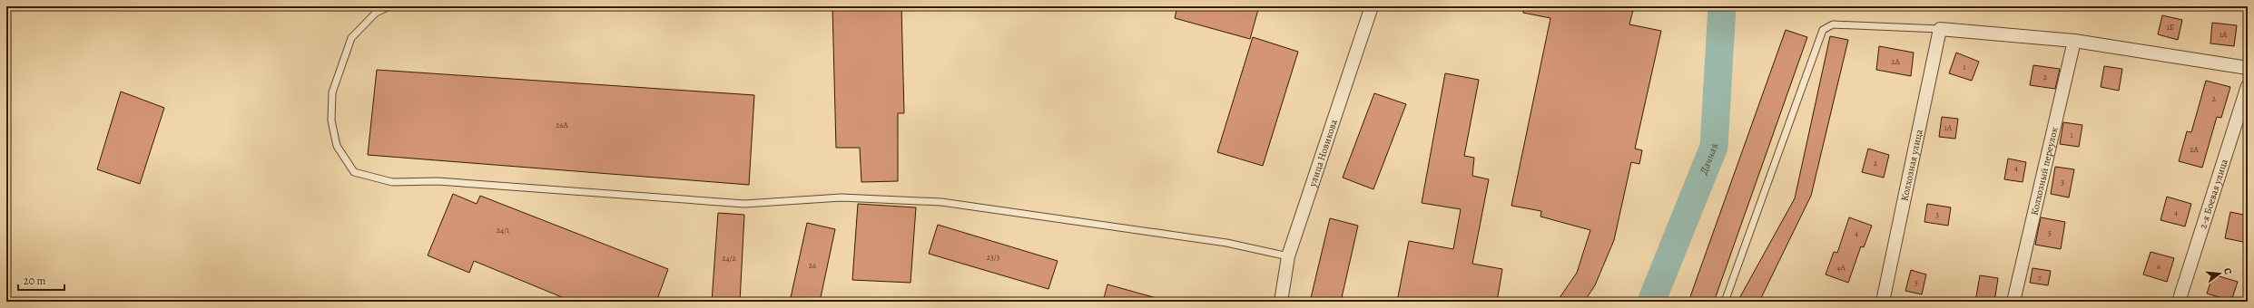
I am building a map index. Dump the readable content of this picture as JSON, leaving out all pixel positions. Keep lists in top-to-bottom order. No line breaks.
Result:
{"streets":{"street":["улица Новикова","Колхозная улица","Колхозный переулок","2-я Боевая улица"]},"water":["Дачная"],"house_numbers":["1Б","1А","2А","1","2","2","26А","1А","1","2А","2","4","3","4","3","24/1","4","5","23/3","24/2","26","6","4А","7","5"],"scale_bar":"20 m","north":"right"}
